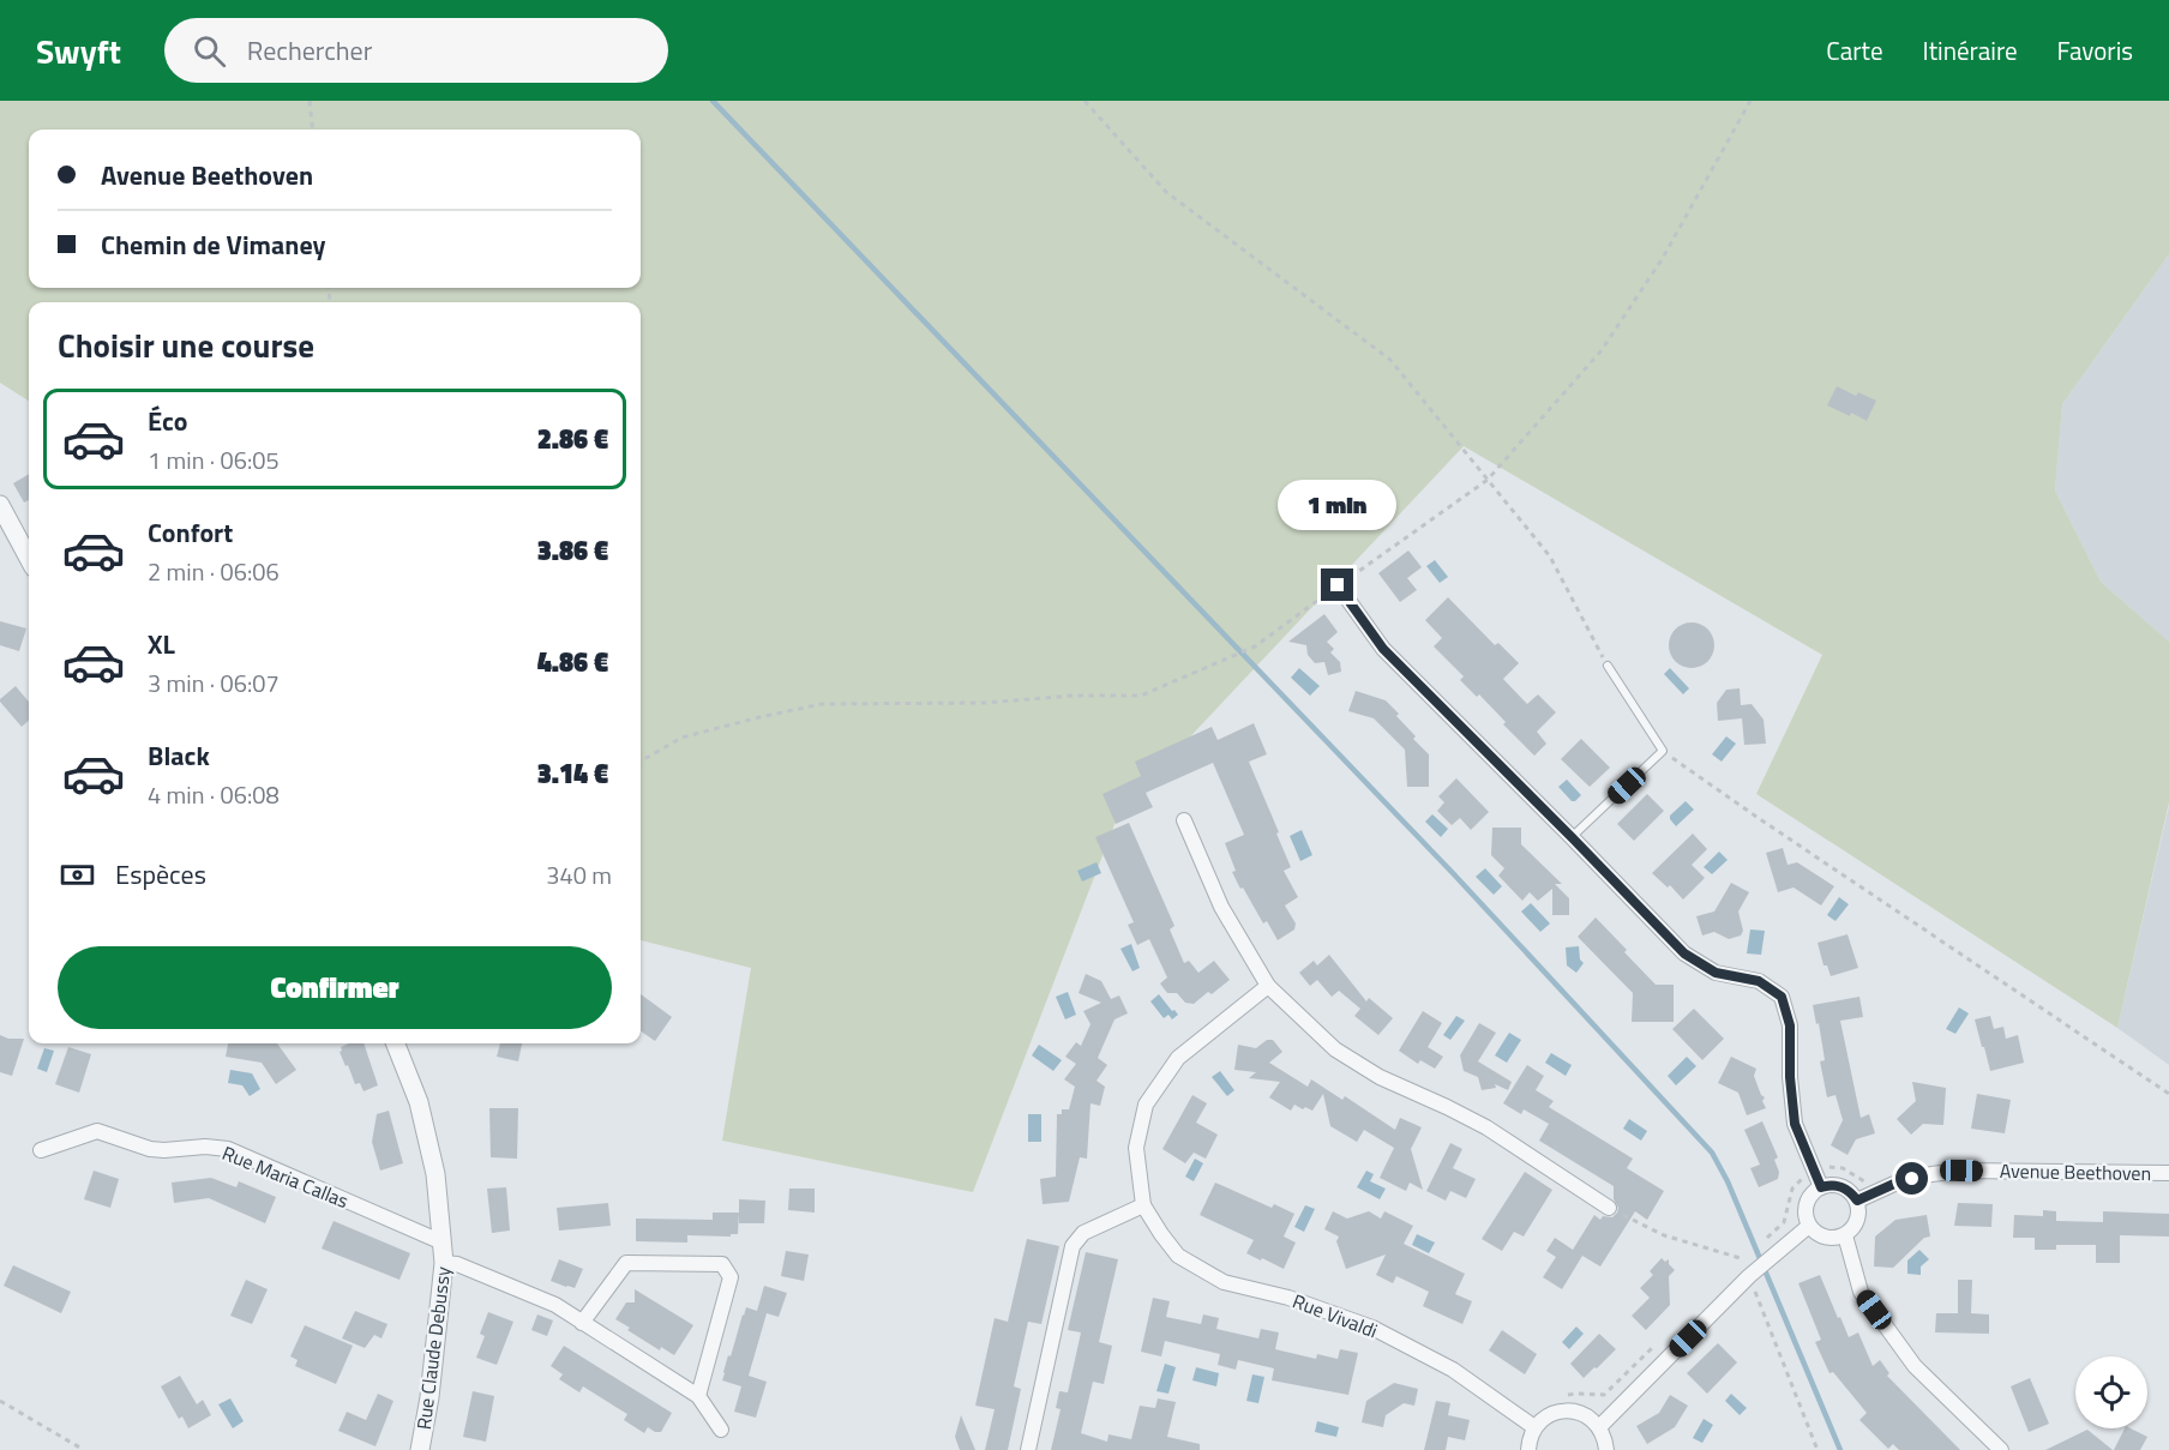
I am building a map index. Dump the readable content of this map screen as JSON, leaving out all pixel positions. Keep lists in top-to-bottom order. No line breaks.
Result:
{"streets":{"street":["Avenue Beethoven","Rue Maria Callas","Rue Vivaldi","Rue Claude Debussy"]},"crossings":[["Rue Maria Callas","Rue Claude Debussy"]],"page":{"header":"Swyft","search":"Rechercher","nav":["Carte","Itinéraire","Favoris"],"banner":["Avenue Beethoven","Chemin de Vimaney"],"heading":"Choisir une course","list":[{"name":"Éco","note":"1 min · 06:05","value":"2.86 €"},{"name":"Confort","note":"2 min · 06:06","value":"3.86 €"},{"name":"XL","note":"3 min · 06:07","value":"4.86 €"},{"name":"Black","note":"4 min · 06:08","value":"3.14 €"}],"bubble":"1 min","pay":["Espèces","340 m"],"buttons":"Confirmer"}}
